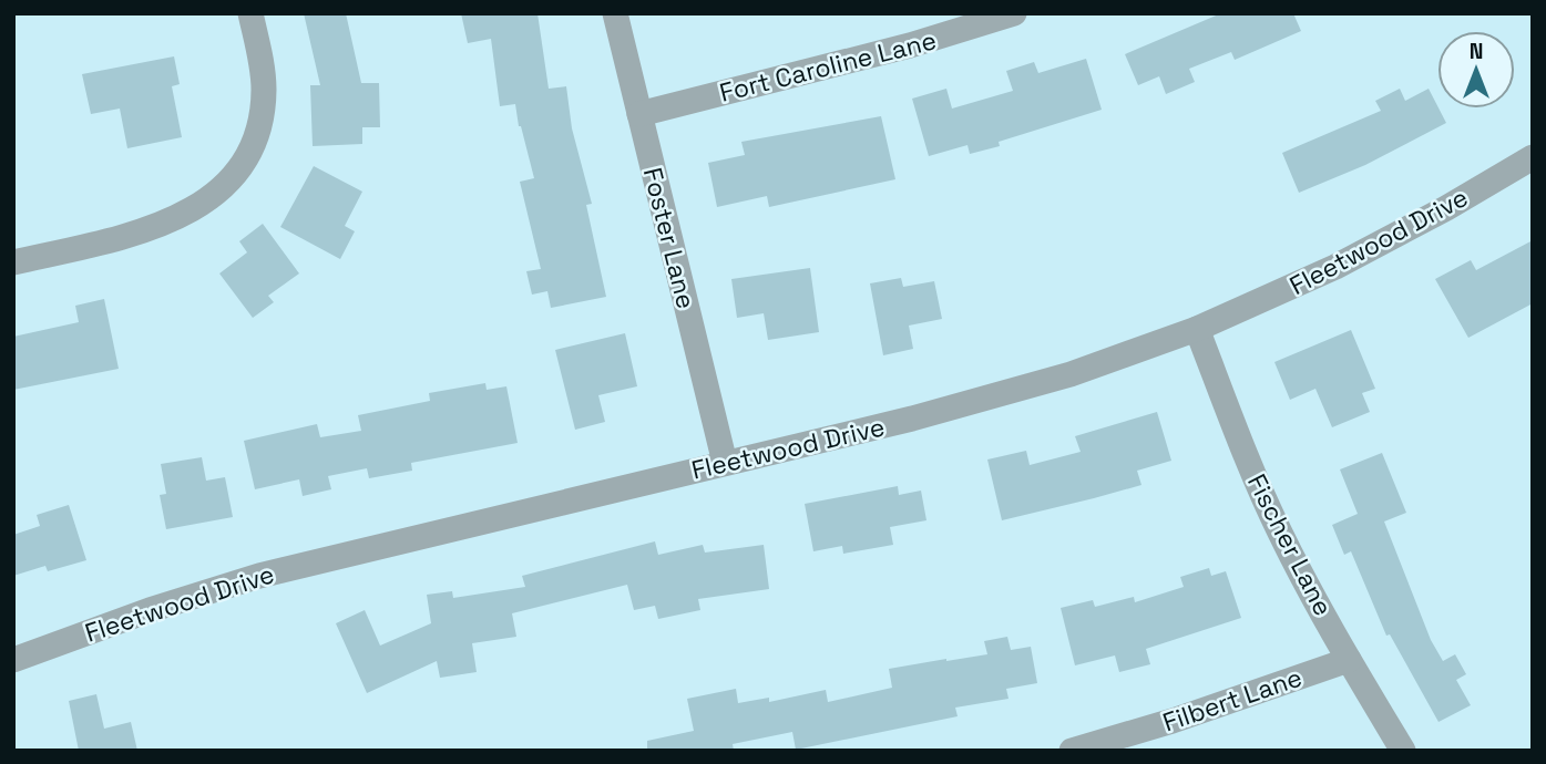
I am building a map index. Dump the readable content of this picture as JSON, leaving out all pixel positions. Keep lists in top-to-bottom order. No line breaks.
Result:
{"streets":{"street":["Fort Caroline Lane","Foster Lane","Fleetwood Drive","Fischer Lane","Filbert Lane"]},"crossings":[["Fort Caroline Lane","Foster Lane"],["Foster Lane","Fleetwood Drive"],["Fleetwood Drive","Fischer Lane"],["Fischer Lane","Filbert Lane"]],"north":"top"}
